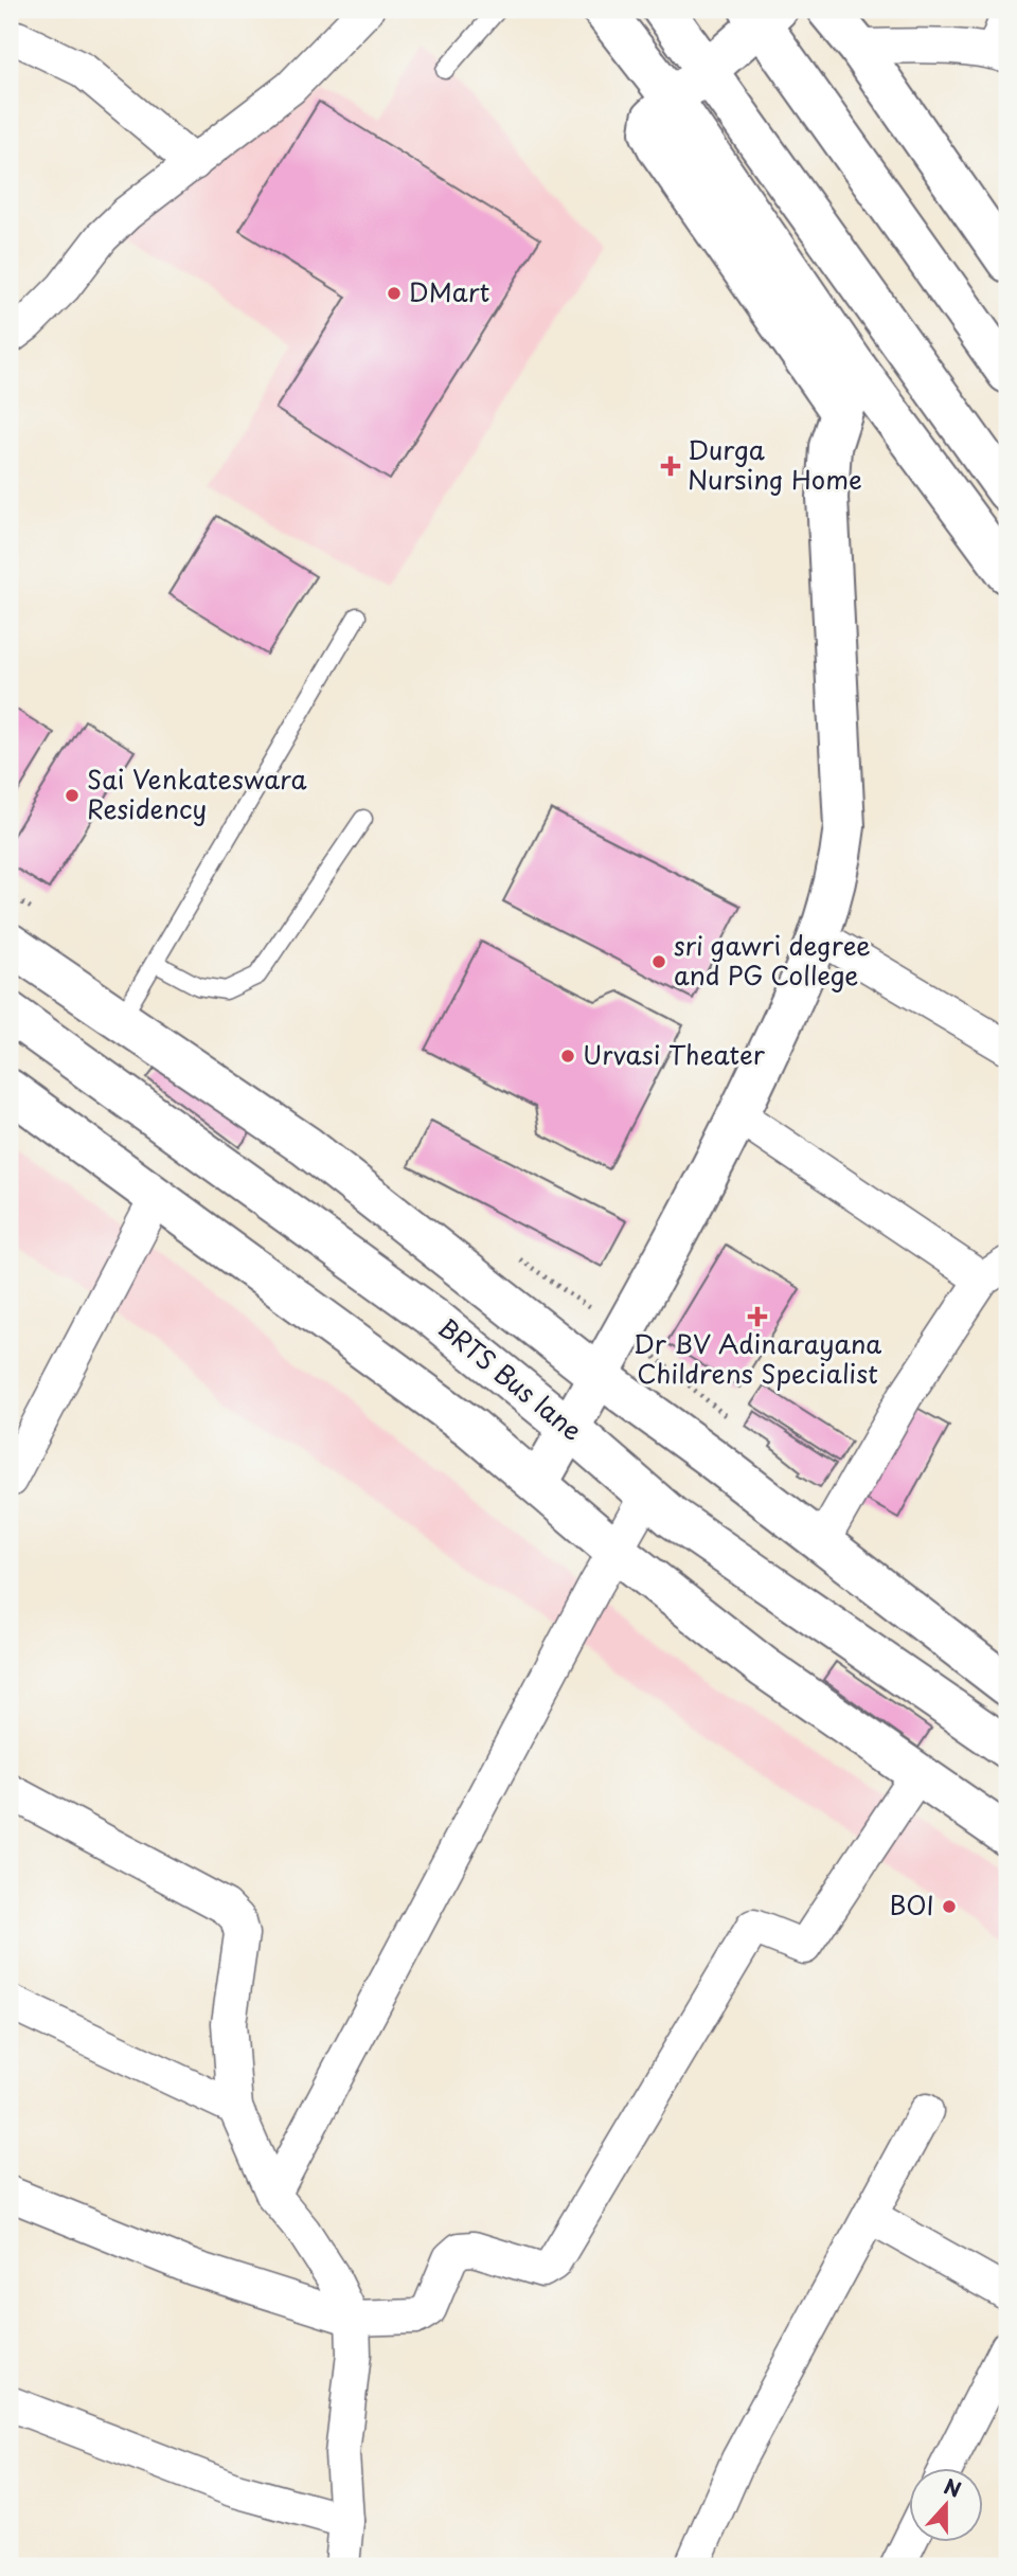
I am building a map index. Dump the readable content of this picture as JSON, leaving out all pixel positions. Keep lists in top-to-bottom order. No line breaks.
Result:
{"streets":{"main road":["BRTS Bus lane"]},"places":{"other":["DMart","Sai Venkateswara Residency","sri gawri degree and PG College","Urvasi Theater","BOI"],"health":["Durga Nursing Home","Dr BV Adinarayana Childrens Specialist"]},"north":"top"}
